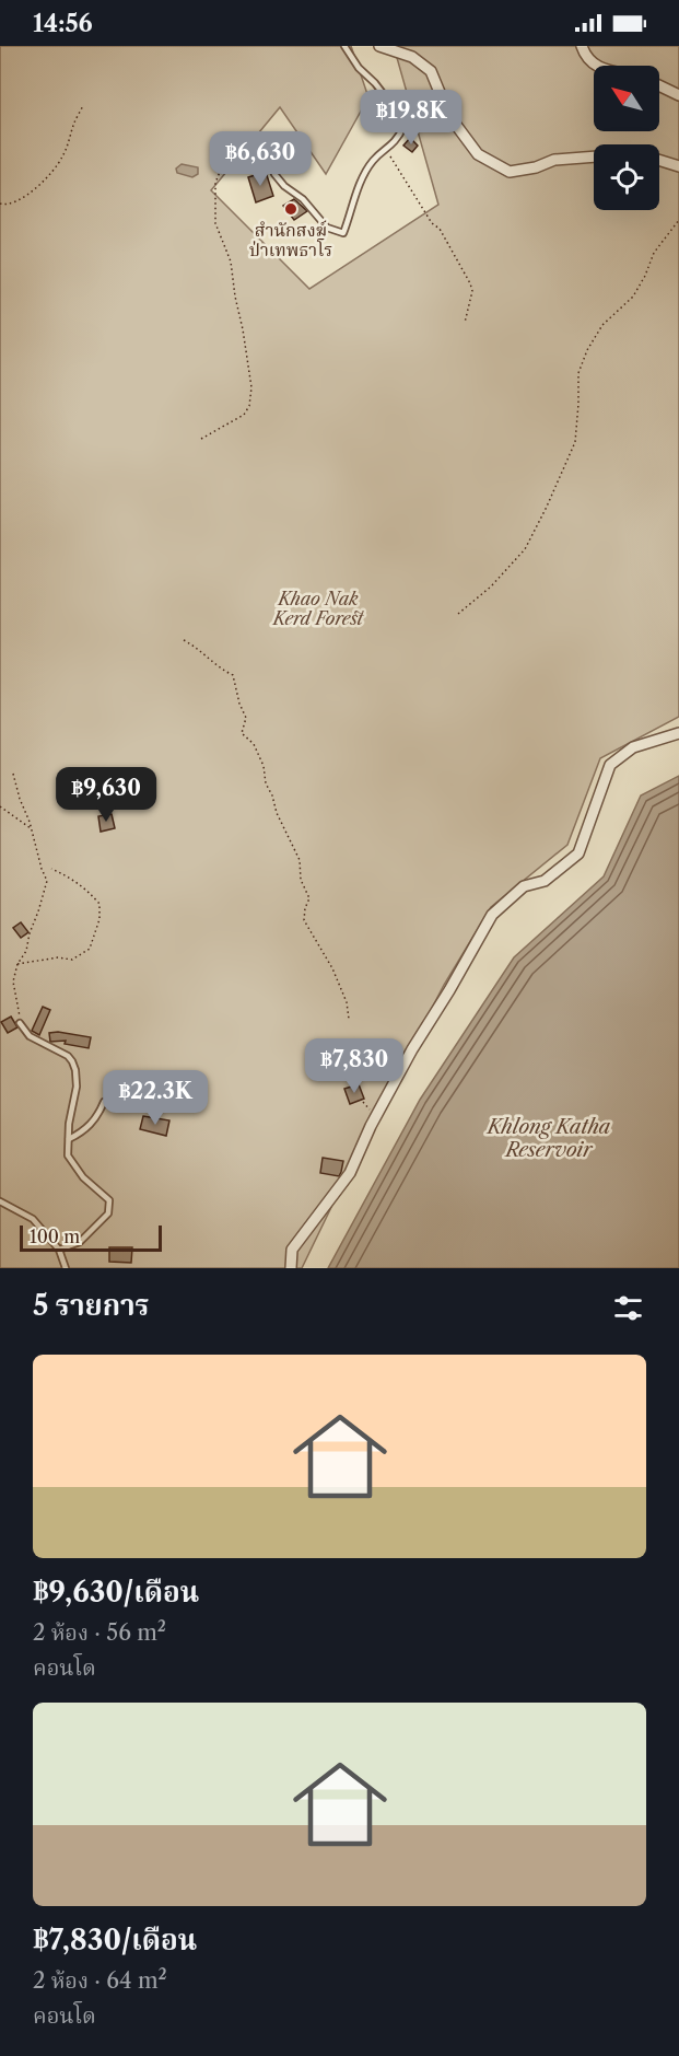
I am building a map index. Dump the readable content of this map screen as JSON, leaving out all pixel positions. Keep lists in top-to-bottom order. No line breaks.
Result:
{"water":["Khlong Katha Reservoir"],"parks":["Khao Nak Kerd Forest"],"places":["สำนักสงฆ์ ป่าเทพธาโร"],"scale_bar":"100 m","north":"top left","page":{"status":"14:56","price":["฿19.8K","฿6,630","฿9,630","฿7,830","฿22.3K"],"scale":"100 m","heading":"5 รายการ","list":[{"name":"฿9,630/เดือน","note":"2 ห้อง · 56 m² · คอนโด"},{"name":"฿7,830/เดือน","note":"2 ห้อง · 64 m² · คอนโด"}]}}
